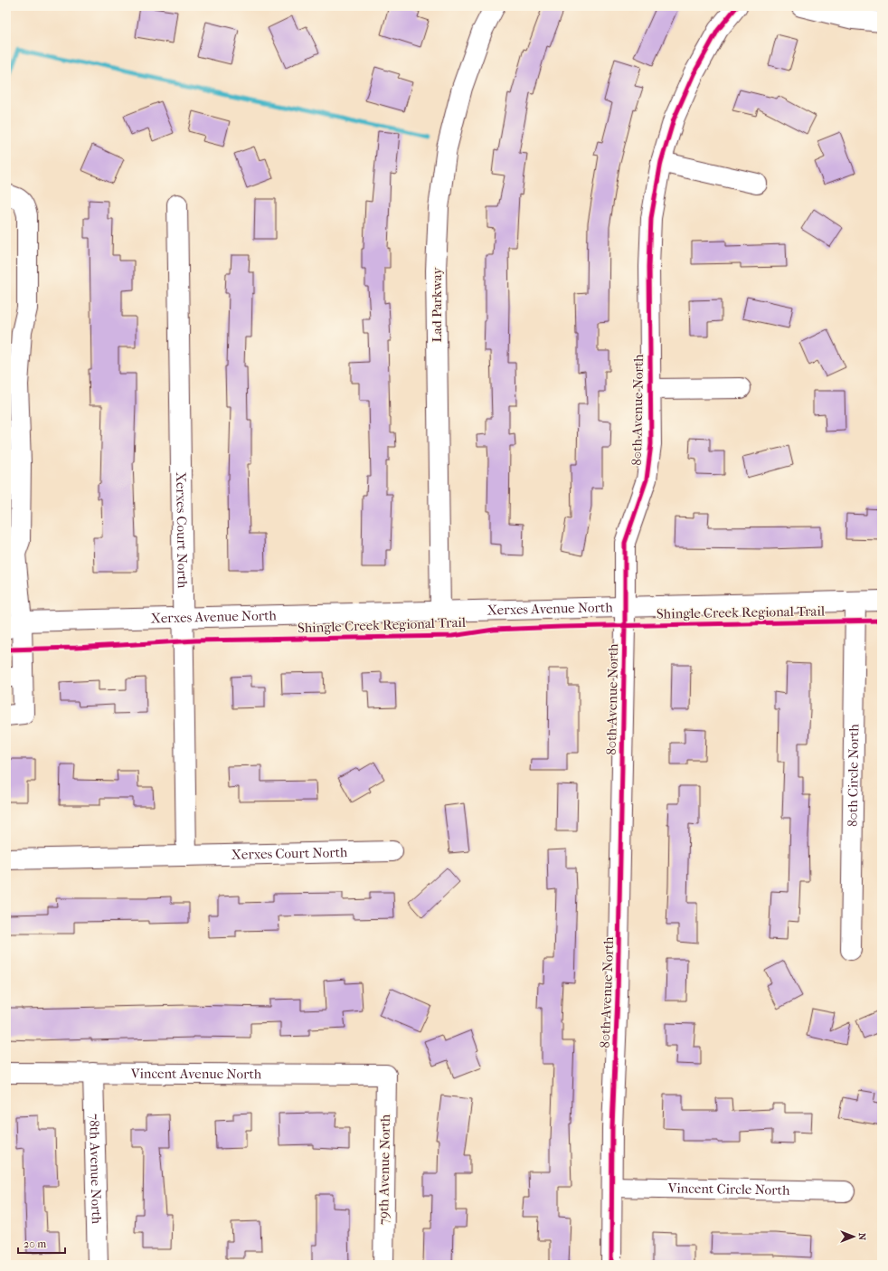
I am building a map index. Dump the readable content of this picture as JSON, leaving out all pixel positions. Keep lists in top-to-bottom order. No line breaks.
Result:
{"streets":{"street":["Lad Parkway","80th Avenue North","Xerxes Court North","Xerxes Avenue North","80th Circle North","Vincent Avenue North","78th Avenue North","79th Avenue North","Vincent Circle North"],"cycle path":["Shingle Creek Regional Trail"]},"crossings":[["Lad Parkway","Xerxes Avenue North"],["80th Avenue North","Xerxes Avenue North"],["80th Avenue North","Vincent Circle North"],["Xerxes Court North","Xerxes Avenue North"],["Xerxes Avenue North","80th Circle North"],["Vincent Avenue North","78th Avenue North"],["Vincent Avenue North","79th Avenue North"]],"scale_bar":"20 m","north":"right"}
